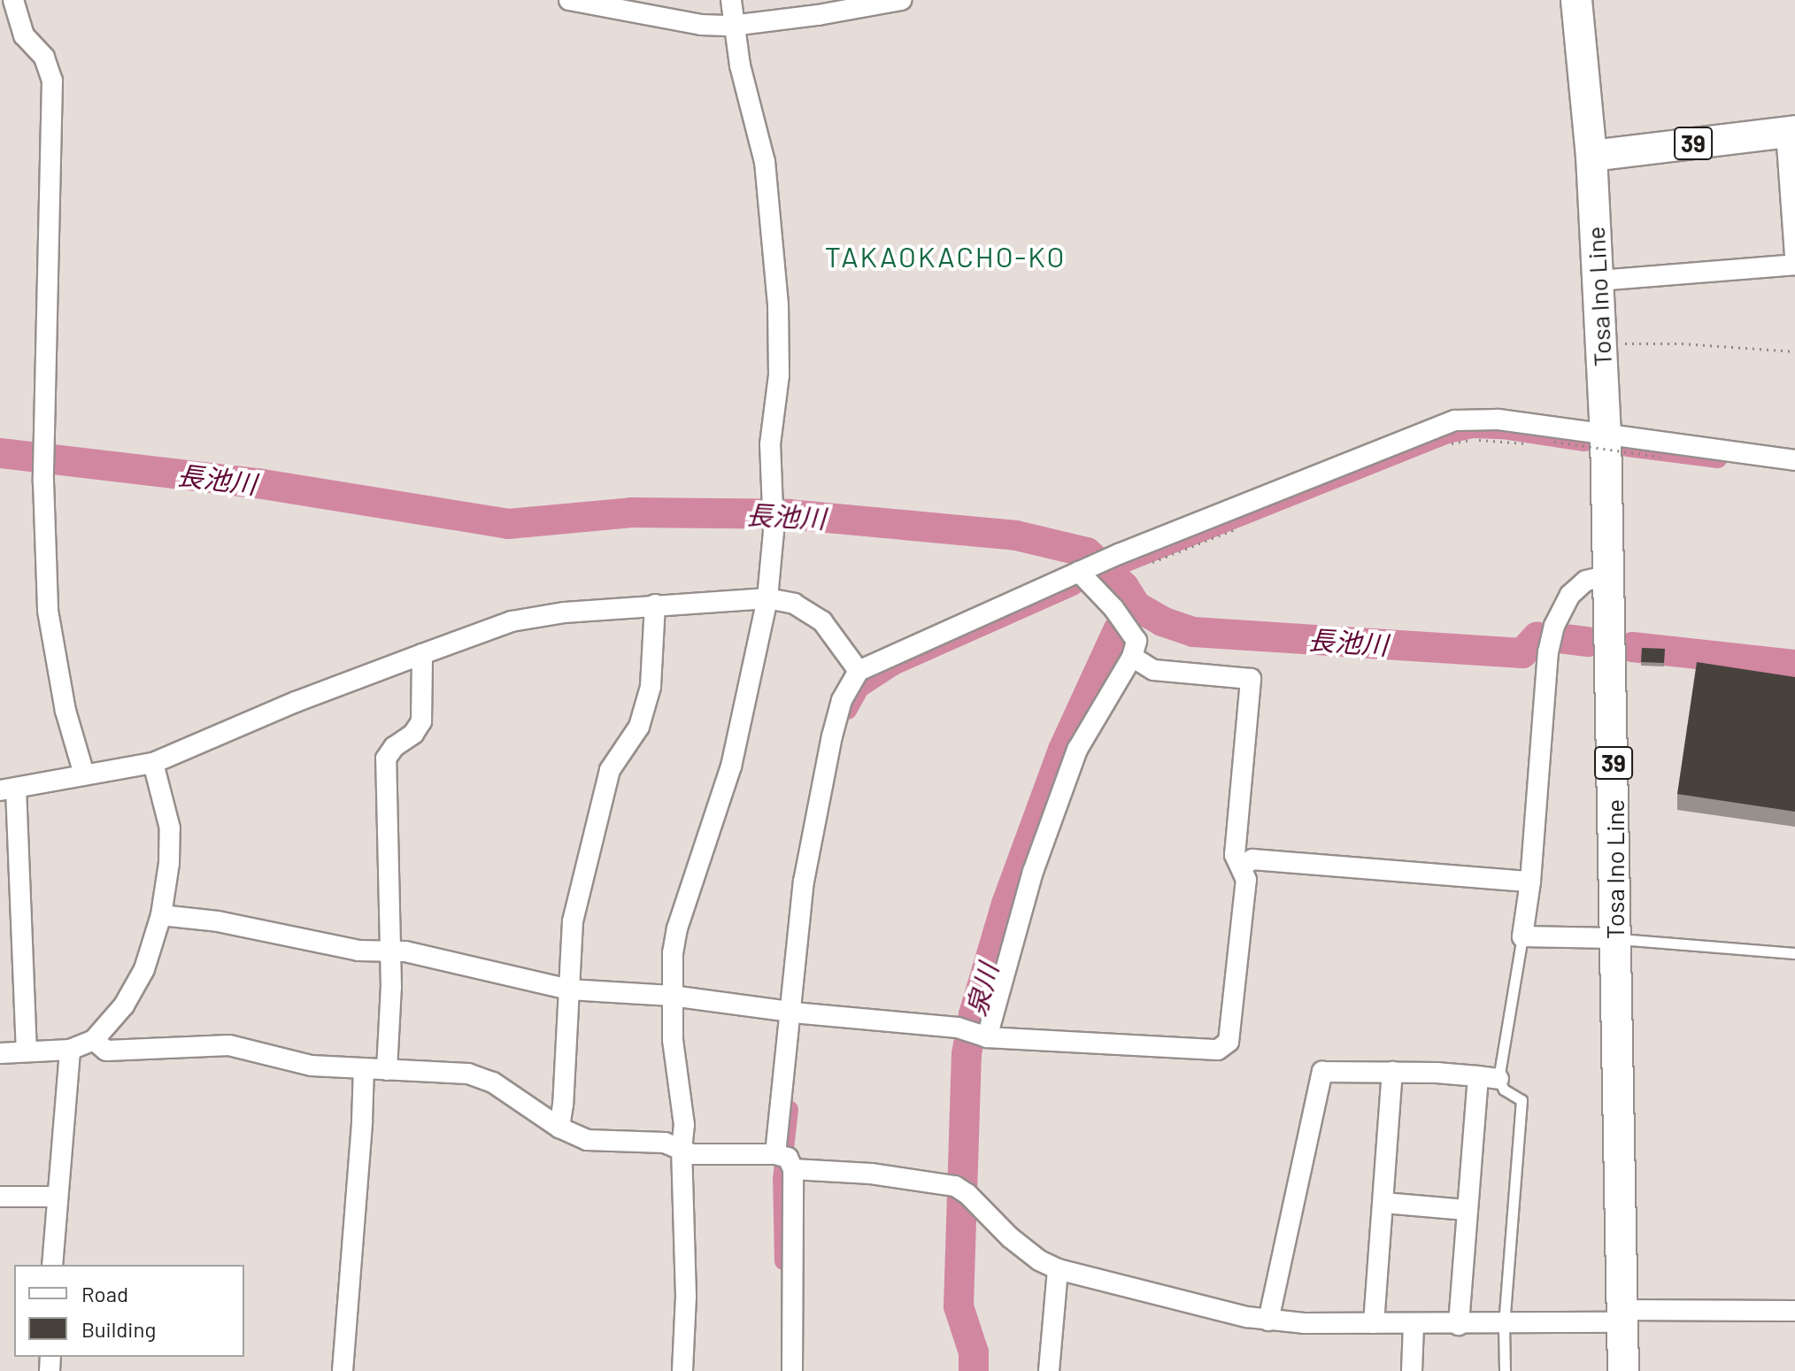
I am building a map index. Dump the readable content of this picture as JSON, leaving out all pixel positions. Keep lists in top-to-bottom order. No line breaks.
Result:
{"streets":{"main road":["39","Tosa Ino Line"]},"crossings":[["39","Tosa Ino Line"]],"districts":["TAKAOKACHO-KO"],"water":["長池川","泉川"],"legend":["Road","Building"]}
